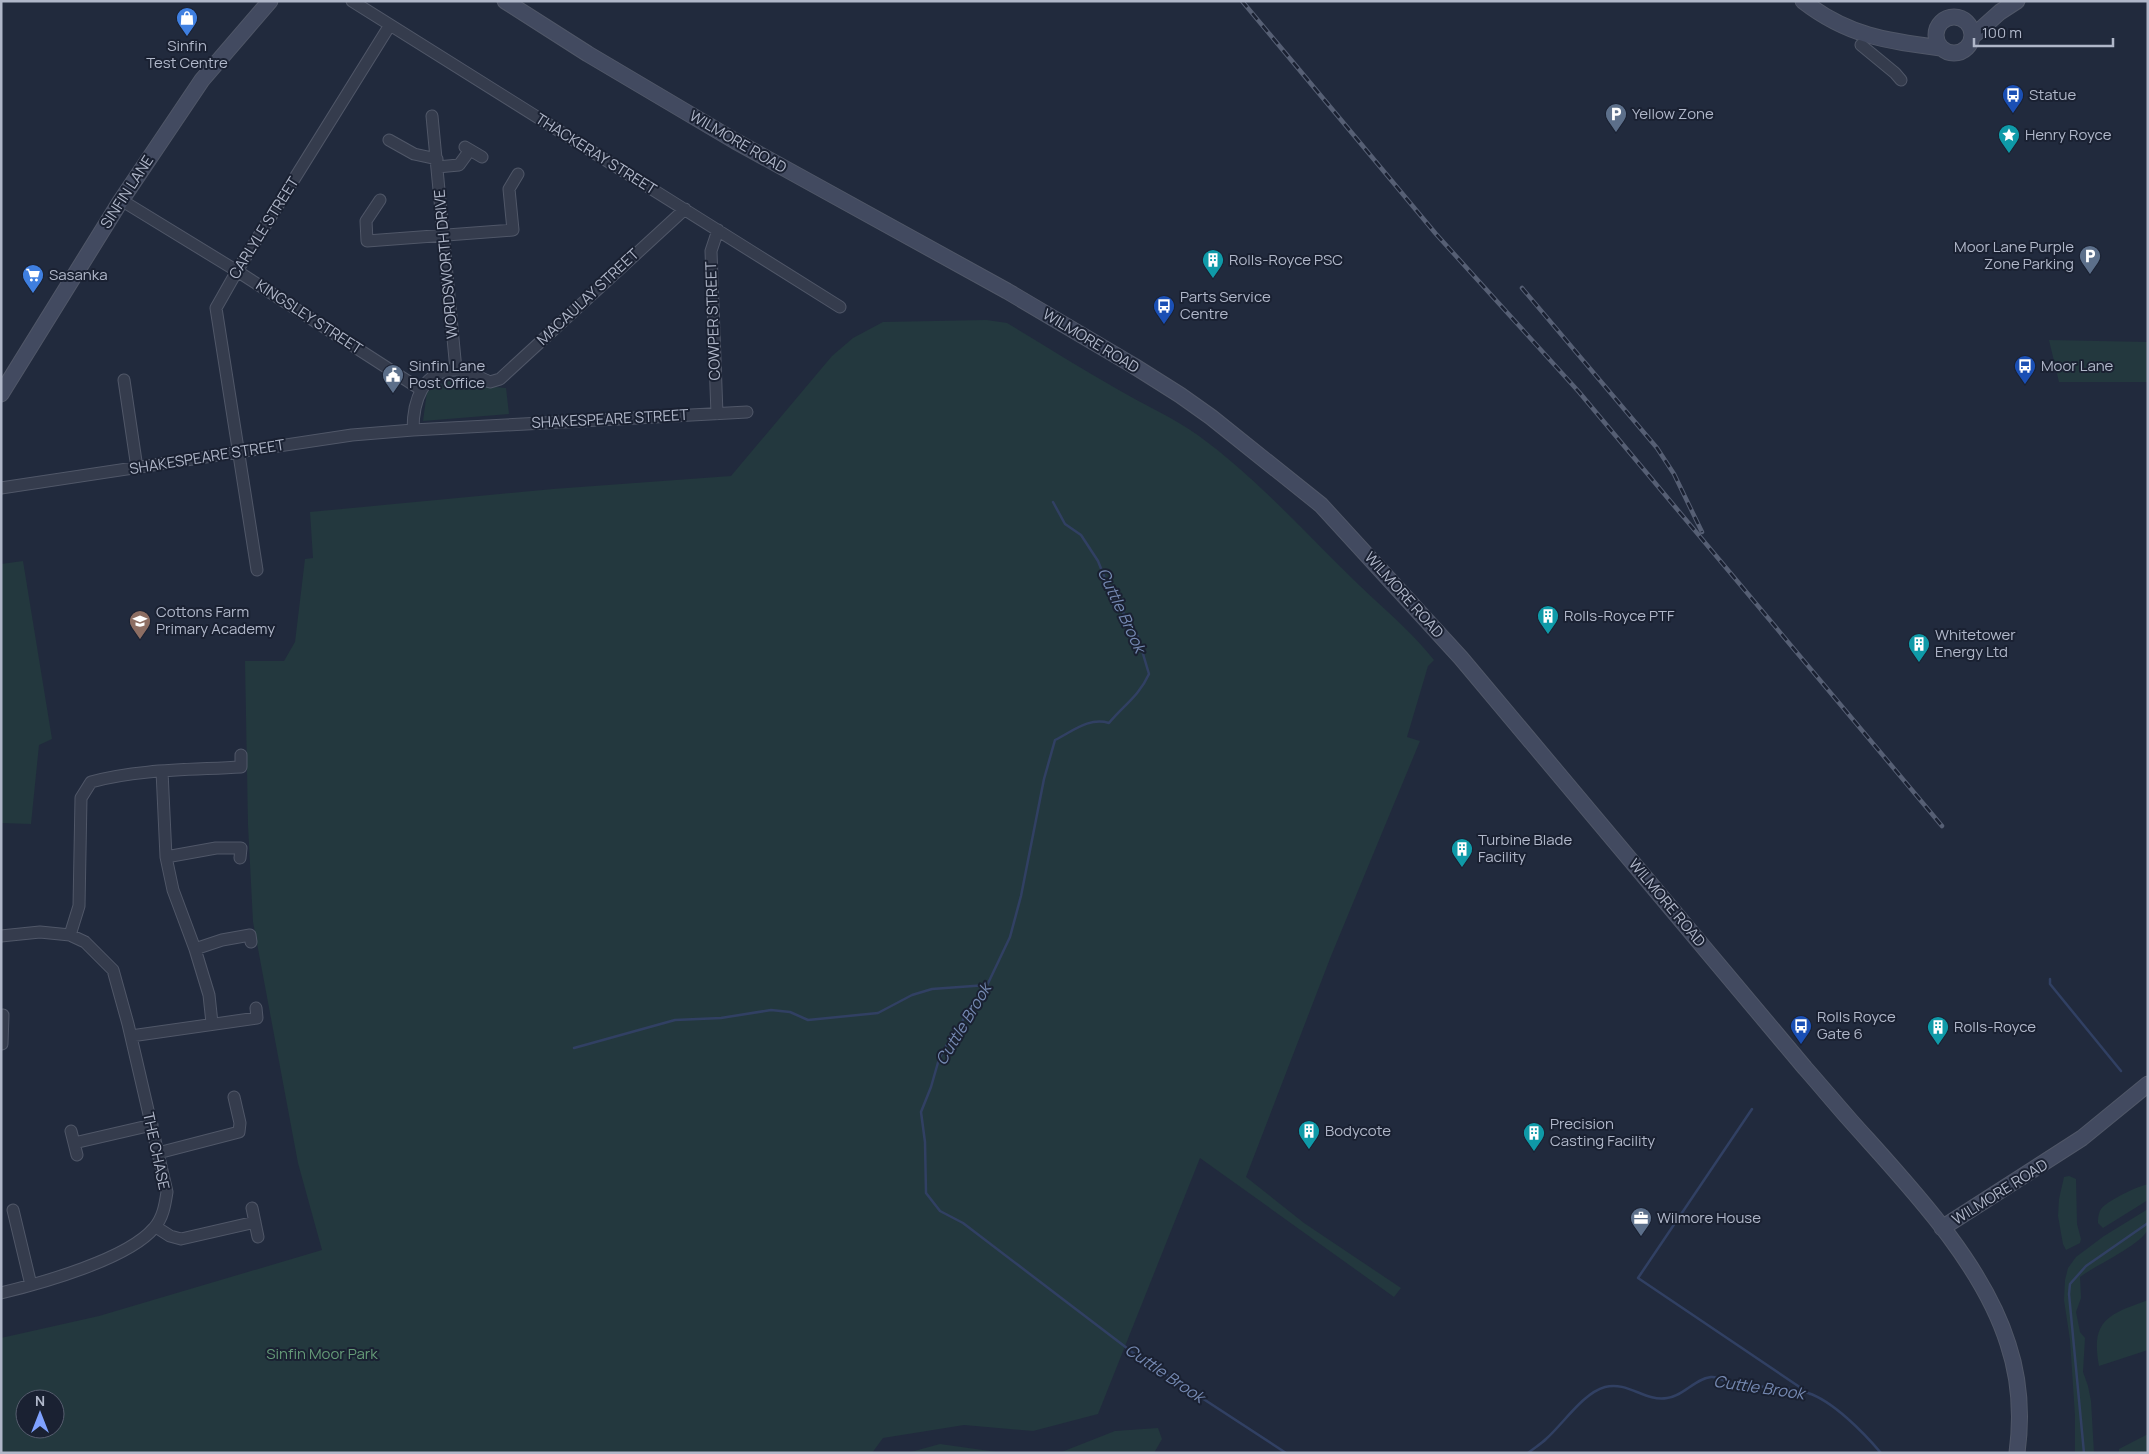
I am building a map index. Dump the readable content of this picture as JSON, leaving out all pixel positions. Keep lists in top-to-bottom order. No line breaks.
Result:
{"streets":{"street":["WILMORE ROAD","THACKERAY STREET","SINFIN LANE","CARLYLE STREET","WORDSWORTH DRIVE","MACAULAY STREET","KINGSLEY STREET","COWPER STREET","SHAKESPEARE STREET","THE CHASE"]},"crossings":[["THACKERAY STREET","CARLYLE STREET"],["THACKERAY STREET","MACAULAY STREET"],["THACKERAY STREET","COWPER STREET"],["SINFIN LANE","KINGSLEY STREET"],["CARLYLE STREET","KINGSLEY STREET"],["CARLYLE STREET","SHAKESPEARE STREET"],["WORDSWORTH DRIVE","MACAULAY STREET"],["COWPER STREET","SHAKESPEARE STREET"]],"water":["Cuttle Brook"],"parks":["Sinfin Moor Park"],"places":{"shop":["Sinfin Test Centre"],"bus stop":["Statue","Parts Service Centre","Moor Lane","Rolls Royce Gate 6"],"parking":["Yellow Zone","Moor Lane Purple Zone Parking"],"place":["Henry Royce"],"building":["Rolls-Royce PSC","Rolls-Royce PTF","Whitetower Energy Ltd","Turbine Blade Facility","Rolls-Royce","Bodycote","Precision Casting Facility"],"supermarket":["Sasanka"],"public building":["Sinfin Lane Post Office"],"school or university":["Cottons Farm Primary Academy"],"office":["Wilmore House"]},"scale_bar":"100 m","north":"top"}
